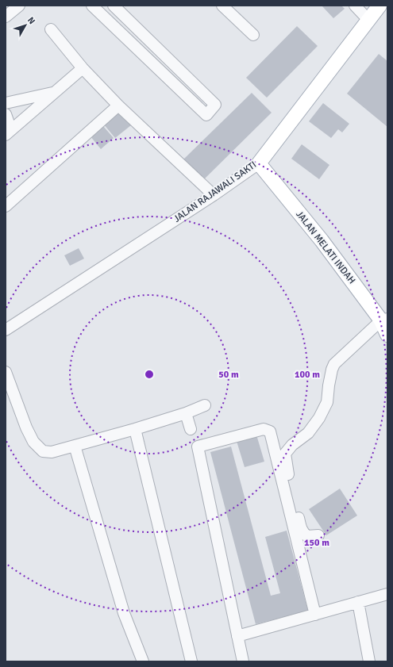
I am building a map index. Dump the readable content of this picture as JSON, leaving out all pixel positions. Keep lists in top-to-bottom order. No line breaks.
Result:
{"streets":{"main road":["JALAN RAJAWALI SAKTI","JALAN MELATI INDAH"]},"crossings":[["JALAN RAJAWALI SAKTI","JALAN MELATI INDAH"]],"north":"top right","rings":["50 m","100 m","150 m"]}
